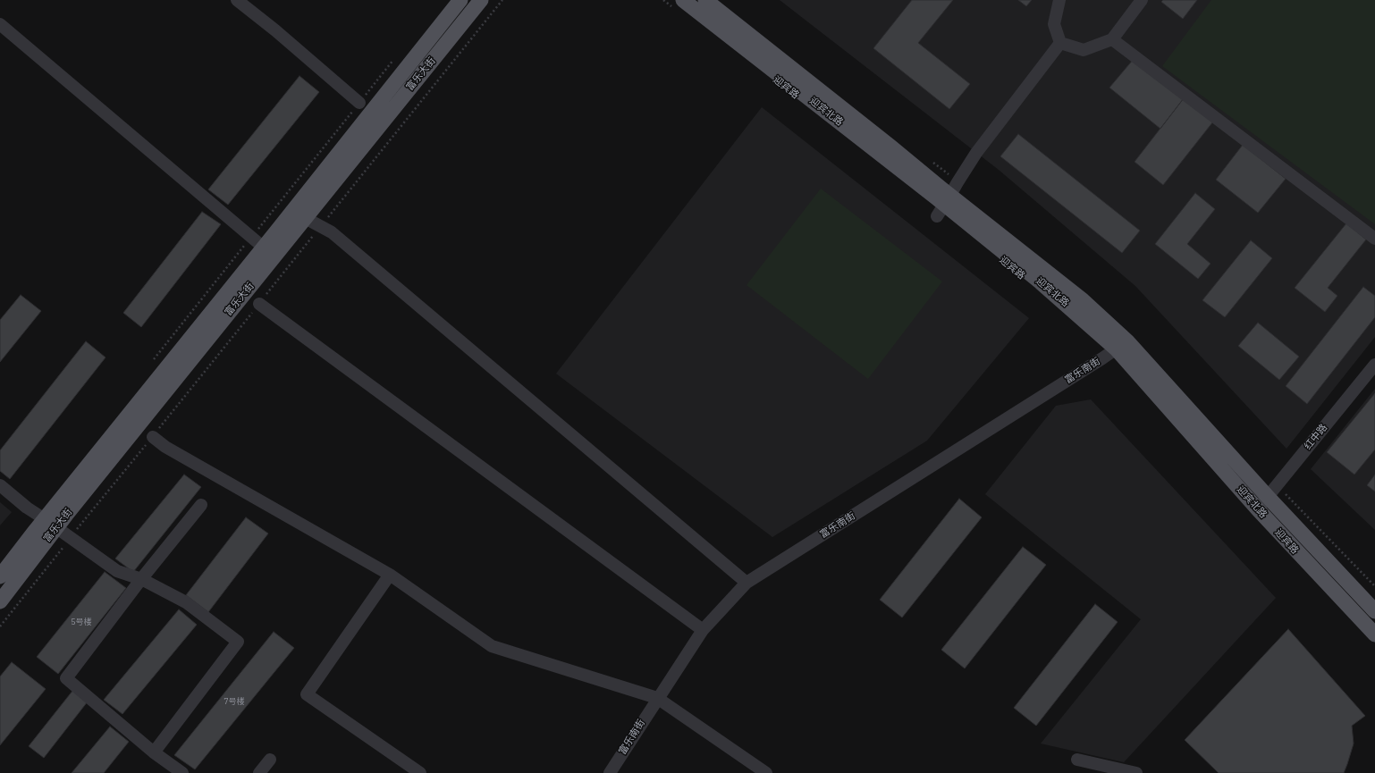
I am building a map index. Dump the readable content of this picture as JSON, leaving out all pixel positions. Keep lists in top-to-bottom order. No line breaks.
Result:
{"streets":{"main road":["富乐大街","迎宾北路"],"street":["富乐南街","红中路"]},"crossings":[["迎宾北路","富乐南街"],["迎宾北路","红中路"]],"house_numbers":["5号楼","7号楼"]}
